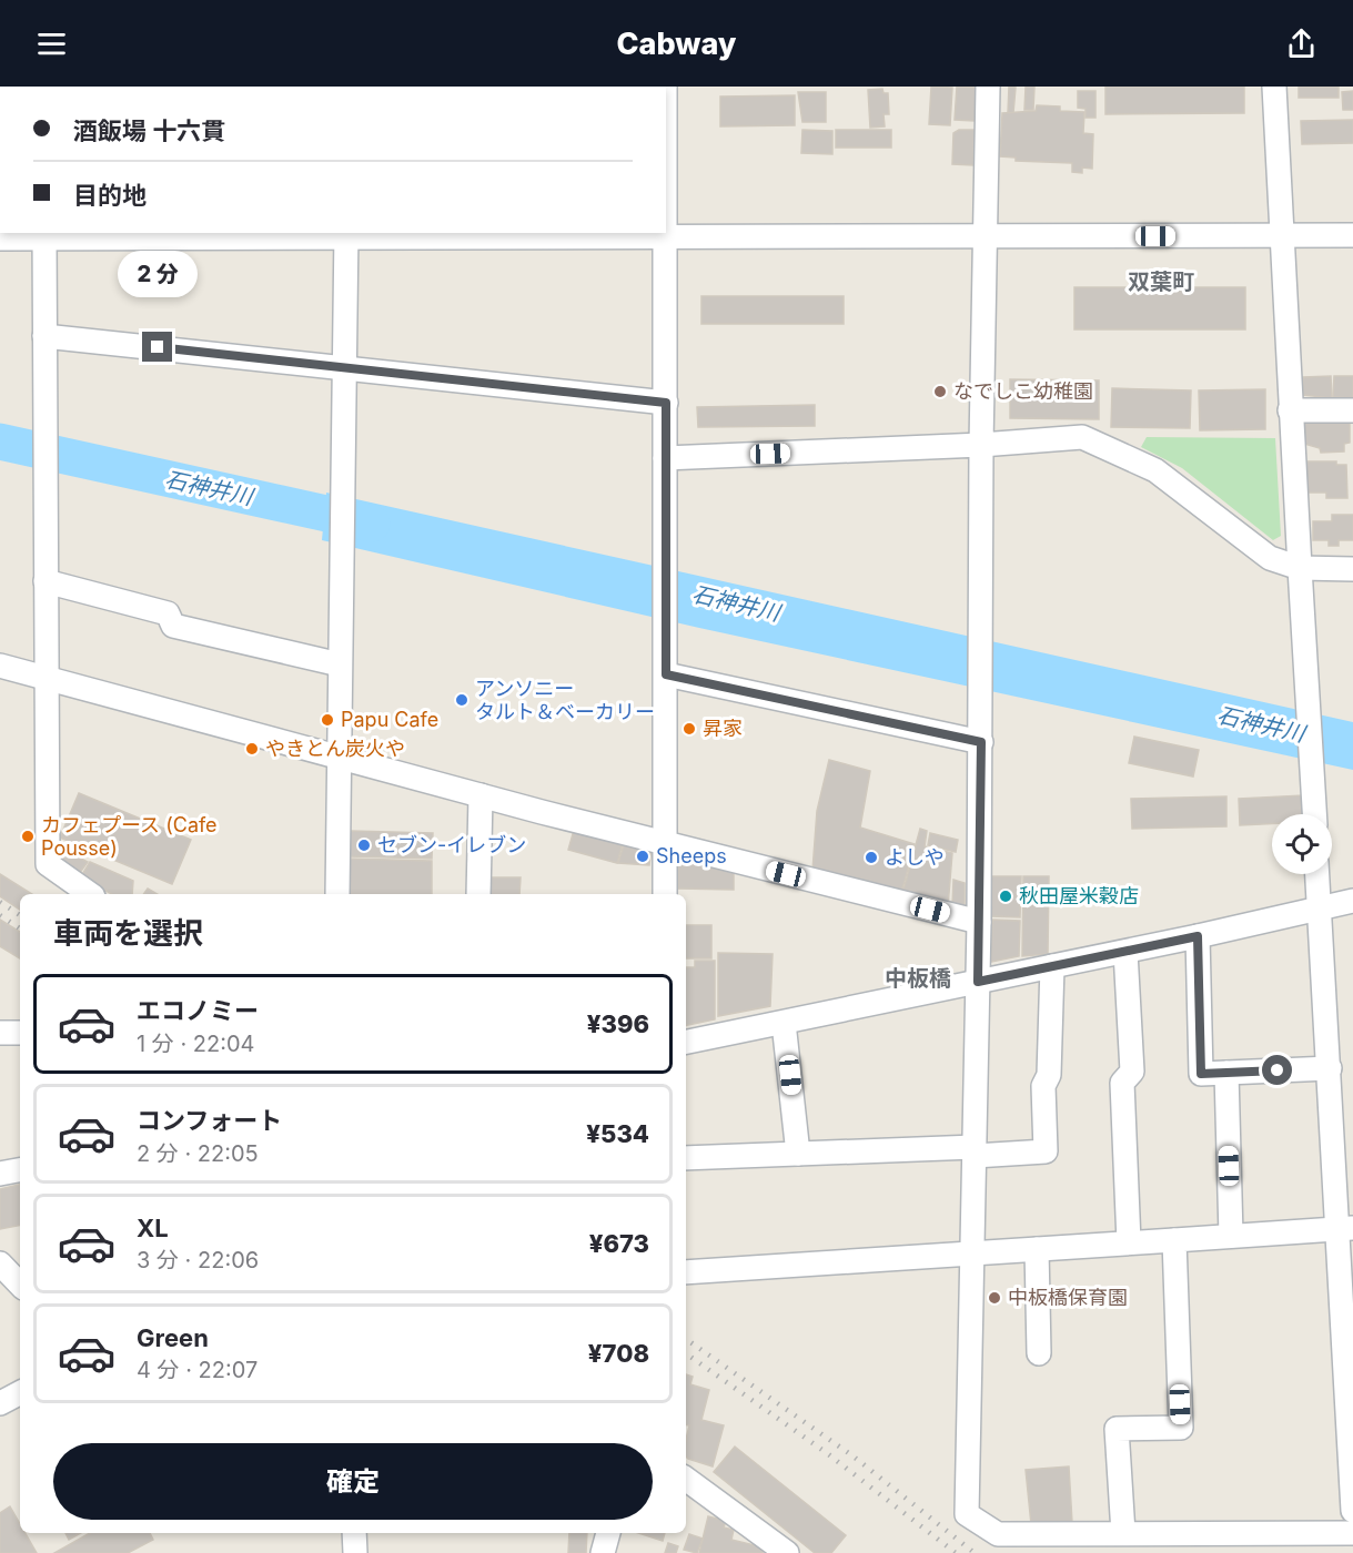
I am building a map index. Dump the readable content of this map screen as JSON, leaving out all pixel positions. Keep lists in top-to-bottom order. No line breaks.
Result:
{"districts":["双葉町","中板橋"],"water":["石神井川"],"places":["なでしこ幼稚園","アンソニー タルト＆ベーカリー","Papu Cafe","昇家","やきとん炭火や","カフェプース (Cafe Pousse)","セブン-イレブン","Sheeps","よしや","秋田屋米穀店","中板橋保育園"],"page":{"header":"Cabway","banner":["酒飯場 十六貫","目的地"],"bubble":"2 分","heading":"車両を選択","list":[{"name":"エコノミー","note":"1 分 · 22:04","value":"¥396"},{"name":"コンフォート","note":"2 分 · 22:05","value":"¥534"},{"name":"XL","note":"3 分 · 22:06","value":"¥673"},{"name":"Green","note":"4 分 · 22:07","value":"¥708"}],"buttons":"確定"}}
